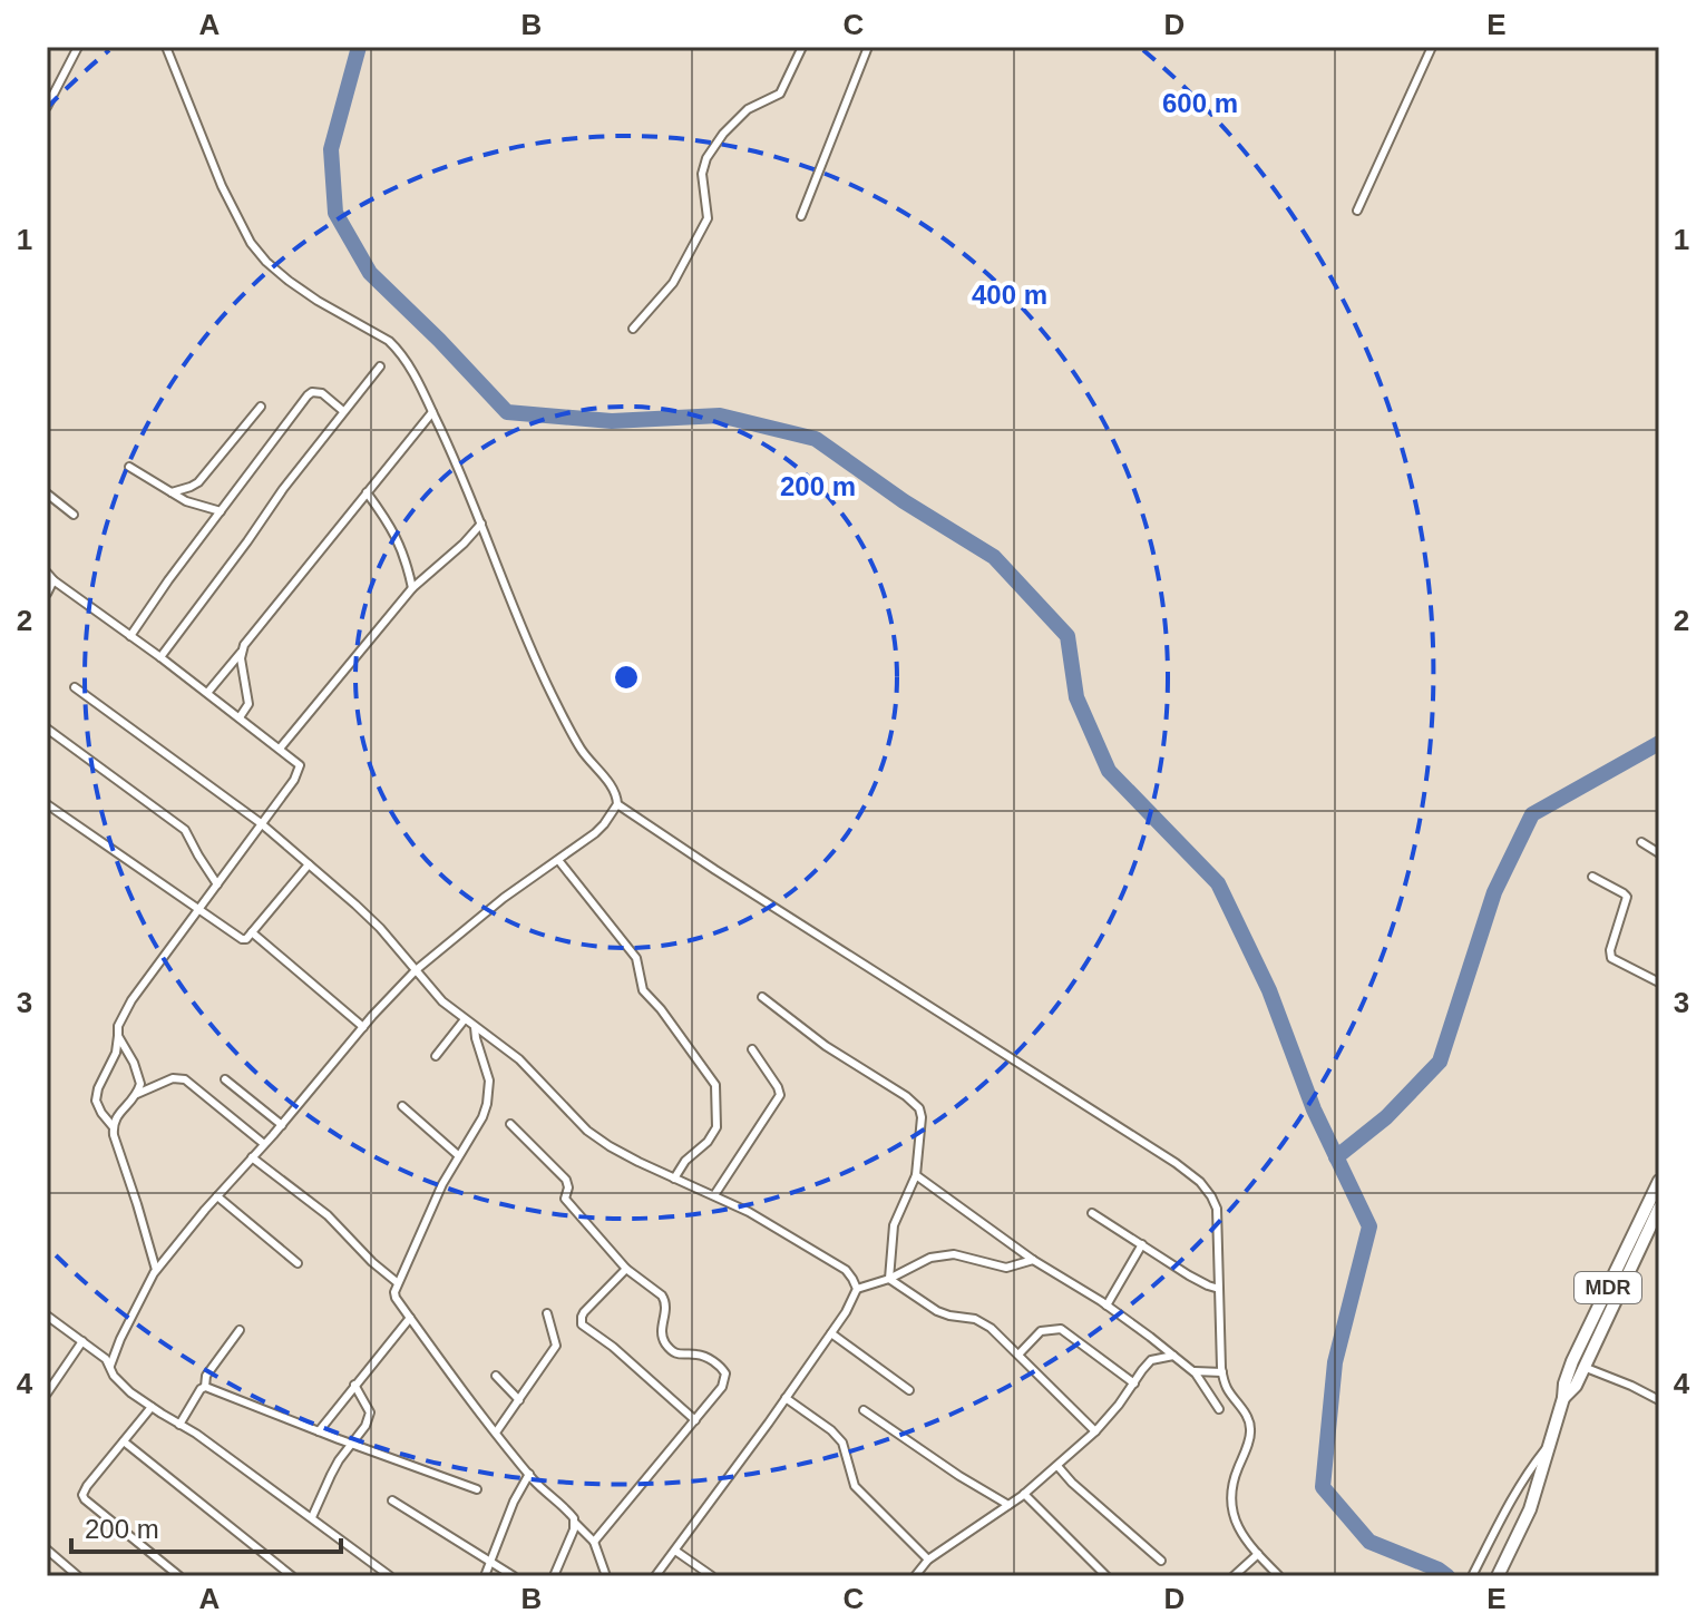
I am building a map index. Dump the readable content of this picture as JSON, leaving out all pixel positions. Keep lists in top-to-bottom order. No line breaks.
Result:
{"streets":{"main road":["MDR"]},"scale_bar":"200 m","grid":{"columns":["A","B","C","D","E"],"rows":["1","2","3","4"]},"rings":["600 m","400 m","200 m"]}
